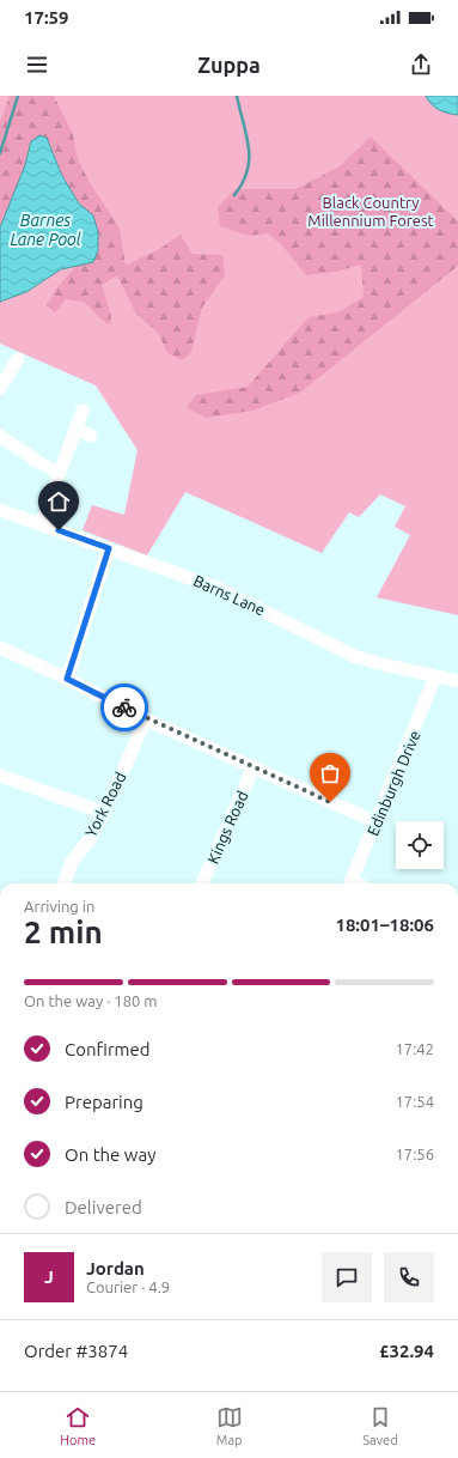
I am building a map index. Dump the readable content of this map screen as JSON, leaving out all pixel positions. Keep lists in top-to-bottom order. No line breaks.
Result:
{"streets":{"street":["Barns Lane","Edinburgh Drive","York Road","Kings Road"]},"crossings":[["Barns Lane","Edinburgh Drive"]],"water":["Barnes Lane Pool"],"parks":["Black Country Millennium Forest"],"page":{"status":"17:59","header":"Zuppa","heading":["2 min","Arriving in","18:01–18:06"],"panel":["Jordan","Courier · 4.9","Order #3874","£32.94"],"bar":"On the way · 180 m","list":[["Confirmed","17:42"],["Preparing","17:54"],["On the way","17:56"],"Delivered"],"round":"J","tabs":["Home","Map","Saved"]}}
